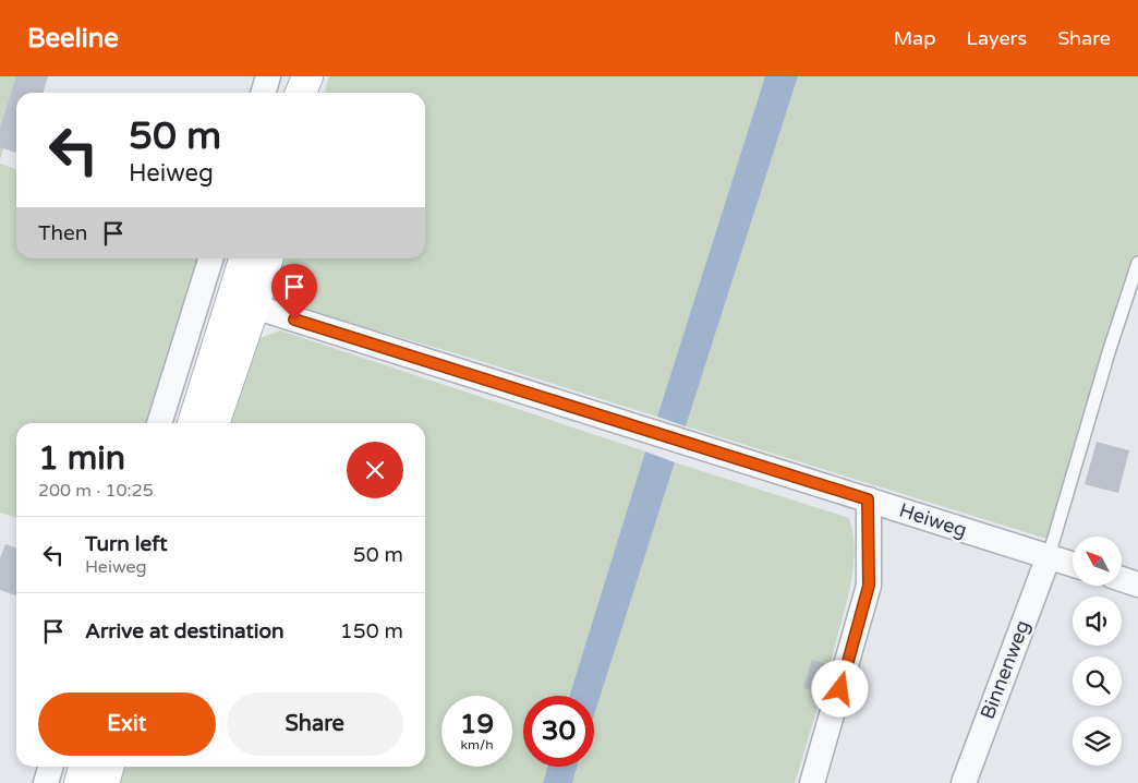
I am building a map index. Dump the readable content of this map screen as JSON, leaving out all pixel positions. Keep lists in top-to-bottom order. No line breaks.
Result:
{"streets":{"street":["Heiweg","Binnenweg"]},"crossings":[["Heiweg","Binnenweg"]],"north":"top left","page":{"header":"Beeline","nav":["Map","Layers","Share"],"turn":["50 m","Heiweg"],"then":"Then","heading":["1 min","200 m · 10:25"],"list":[{"name":"Turn left","note":"Heiweg","value":"50 m"},{"name":"Arrive at destination","value":"150 m"}],"buttons":["Exit","Share"],"speed":"19 km/h","limit":"30"}}
